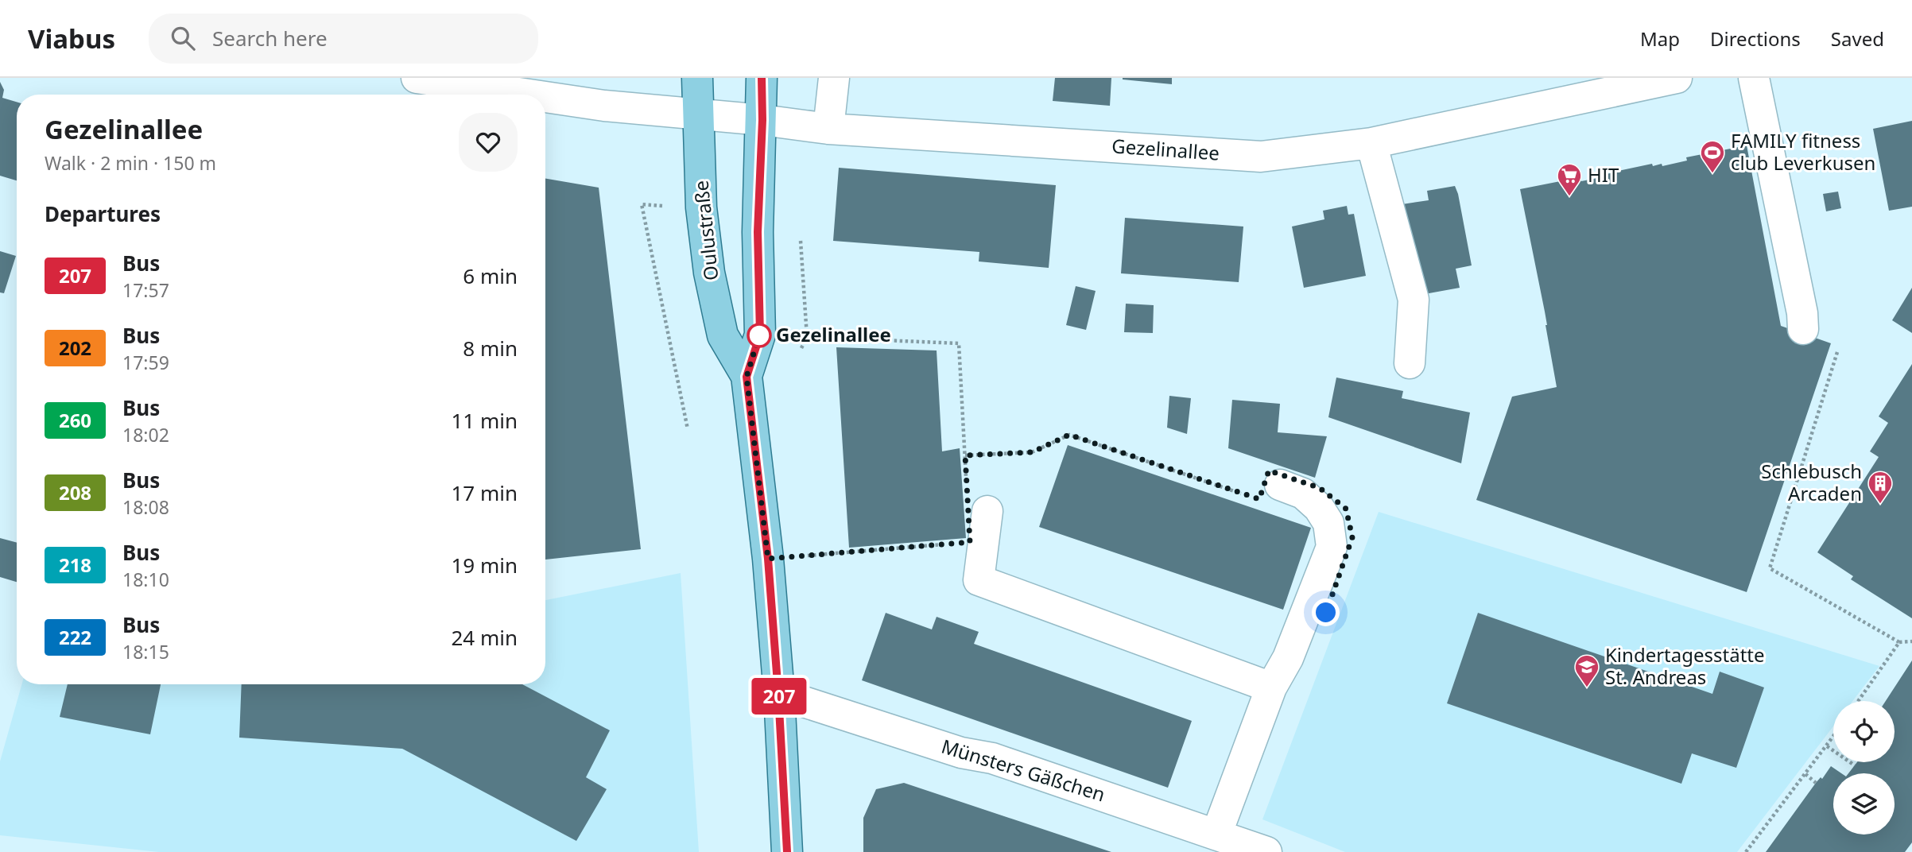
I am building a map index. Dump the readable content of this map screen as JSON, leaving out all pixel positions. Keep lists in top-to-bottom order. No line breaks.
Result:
{"streets":{"main road":["Oulustraße"],"street":["Gezelinallee","Münsters Gäßchen"]},"crossings":[["Gezelinallee","Oulustraße"],["Oulustraße","Münsters Gäßchen"]],"places":{"sports":["FAMILY fitness club Leverkusen"],"supermarket":["HIT"],"other":["Gezelinallee"],"building":["Schlebusch Arcaden"],"school or university":["Kindertagesstätte St. Andreas"]},"lines":["bus line 207"],"page":{"header":"Viabus","search":"Search here","nav":["Map","Directions","Saved"],"on_map":"207","heading":[["Gezelinallee","Walk · 2 min · 150 m"],"Departures"],"list":[{"mark":"207","name":"Bus","note":"17:57","value":"6 min"},{"mark":"202","name":"Bus","note":"17:59","value":"8 min"},{"mark":"260","name":"Bus","note":"18:02","value":"11 min"},{"mark":"208","name":"Bus","note":"18:08","value":"17 min"},{"mark":"218","name":"Bus","note":"18:10","value":"19 min"},{"mark":"222","name":"Bus","note":"18:15","value":"24 min"}]}}
